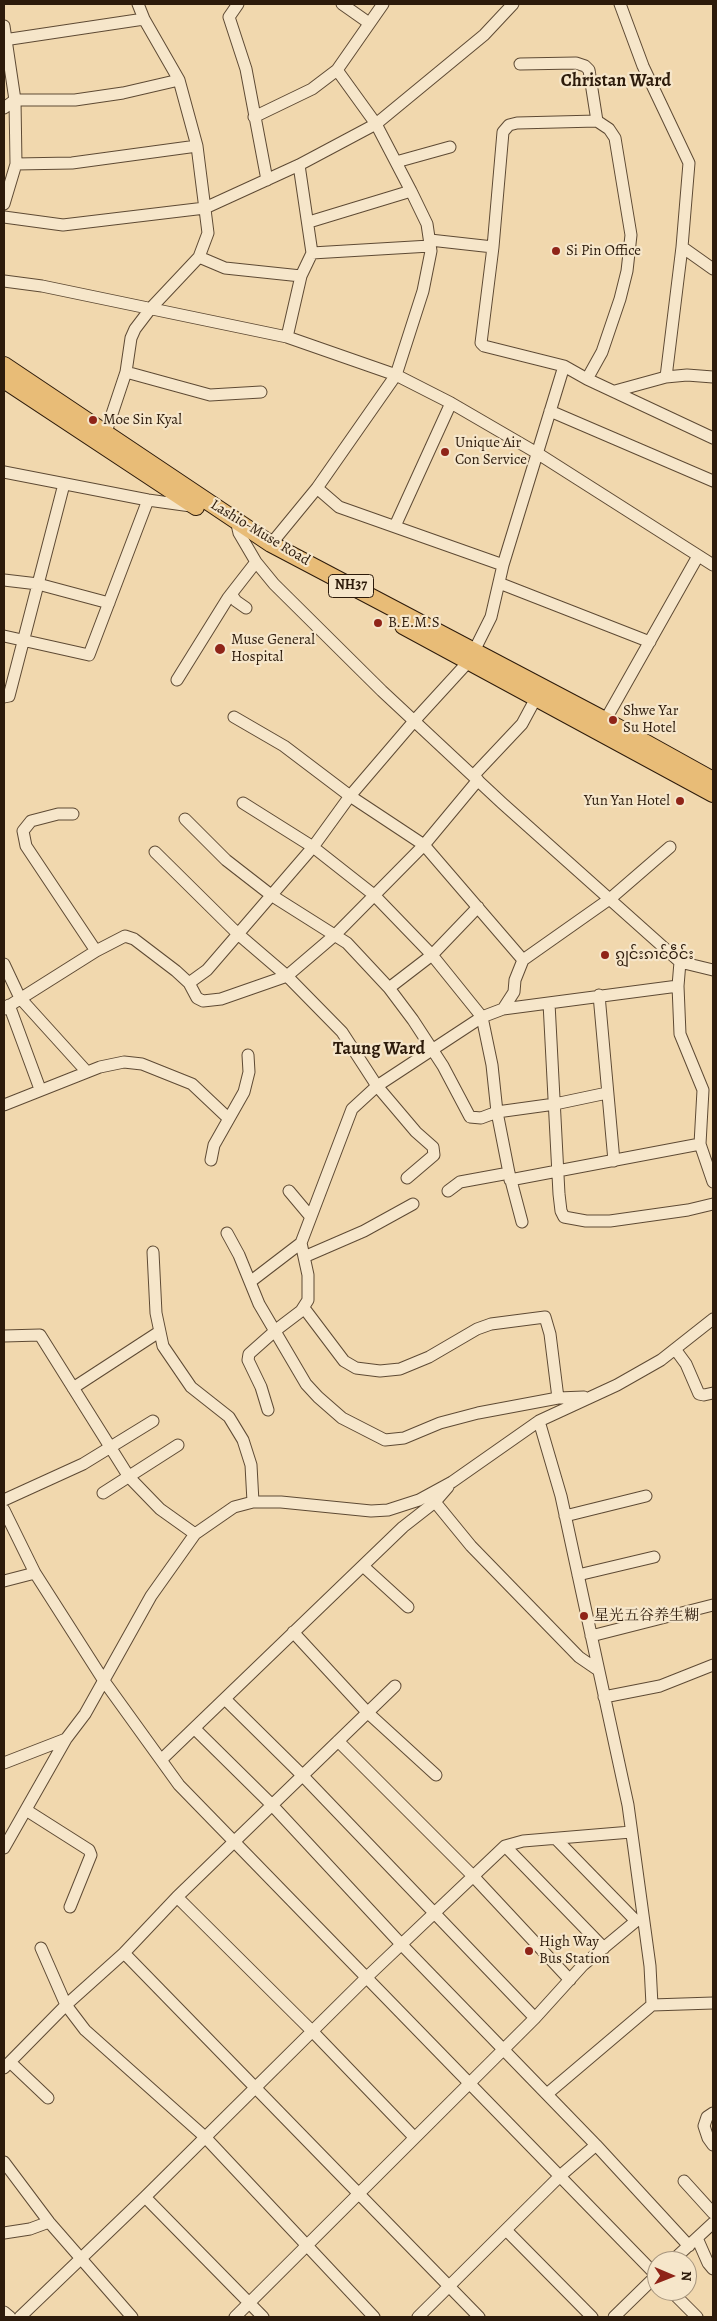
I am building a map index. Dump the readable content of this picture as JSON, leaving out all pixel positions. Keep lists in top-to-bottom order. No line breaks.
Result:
{"streets":{"highway":["Lashio-Muse Road","NH37"]},"districts":["Christan Ward","Taung Ward"],"places":["Si Pin Office","Moe Sin Kyal","Unique Air Con Service","B.E.M.S","Muse General Hospital","Shwe Yar Su Hotel","Yun Yan Hotel","ၵျွင်းၵၢင်ဝဵင်း","星光五谷养生糊","High Way Bus Station"],"north":"right"}
